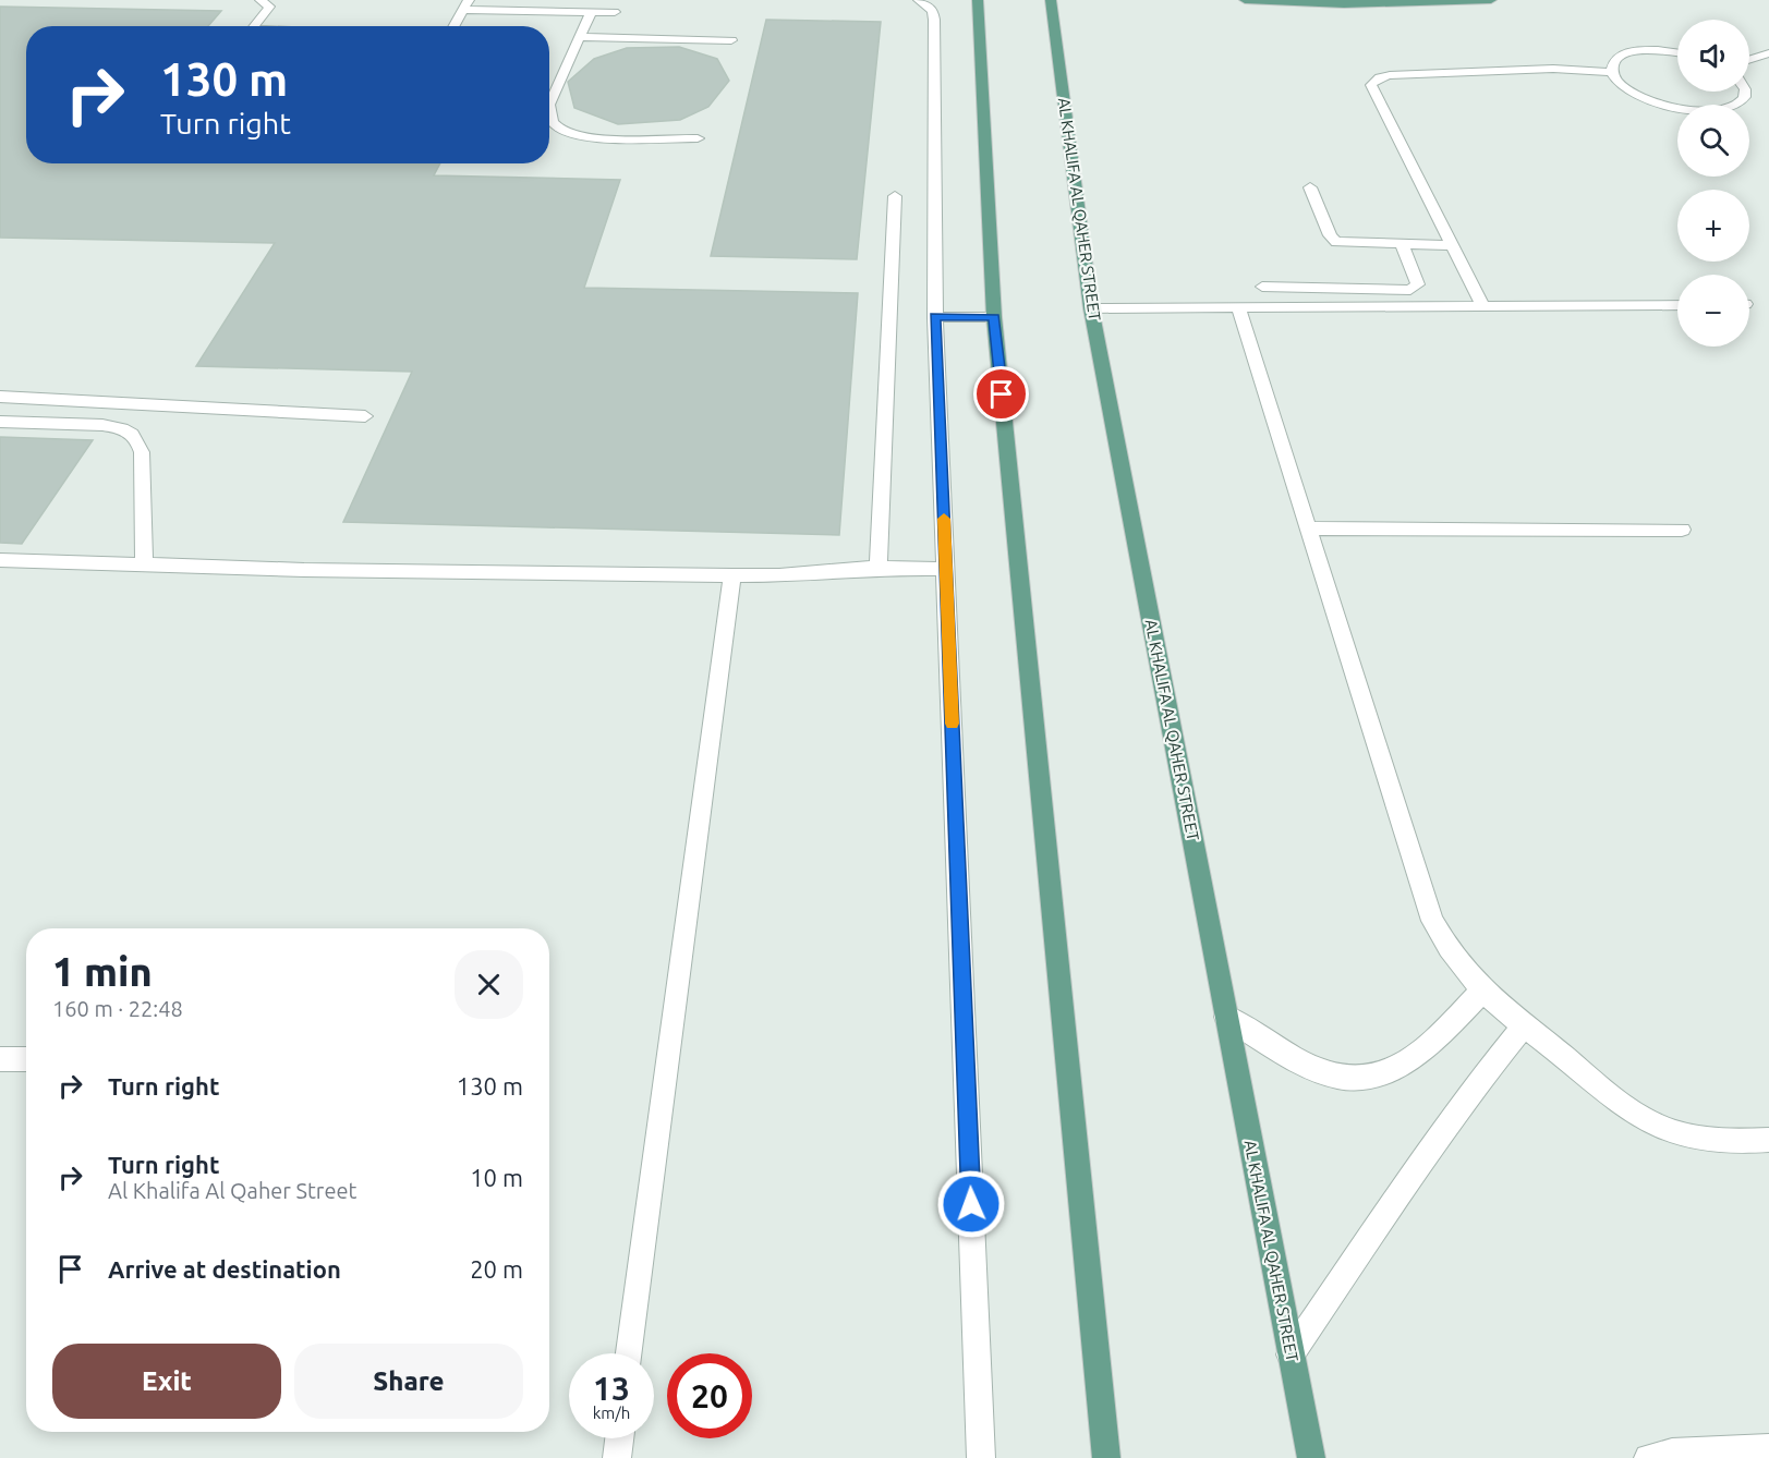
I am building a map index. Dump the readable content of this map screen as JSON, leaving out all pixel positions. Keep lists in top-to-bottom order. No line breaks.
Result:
{"streets":{"main road":["AL KHALIFA AL QAHER STREET"]},"page":{"map_buttons":["+","−"],"turn":["130 m","Turn right"],"heading":["1 min","160 m · 22:48"],"list":[{"name":"Turn right","value":"130 m"},{"name":"Turn right","note":"Al Khalifa Al Qaher Street","value":"10 m"},{"name":"Arrive at destination","value":"20 m"}],"buttons":["Exit","Share"],"speed":"13 km/h","limit":"20"}}
